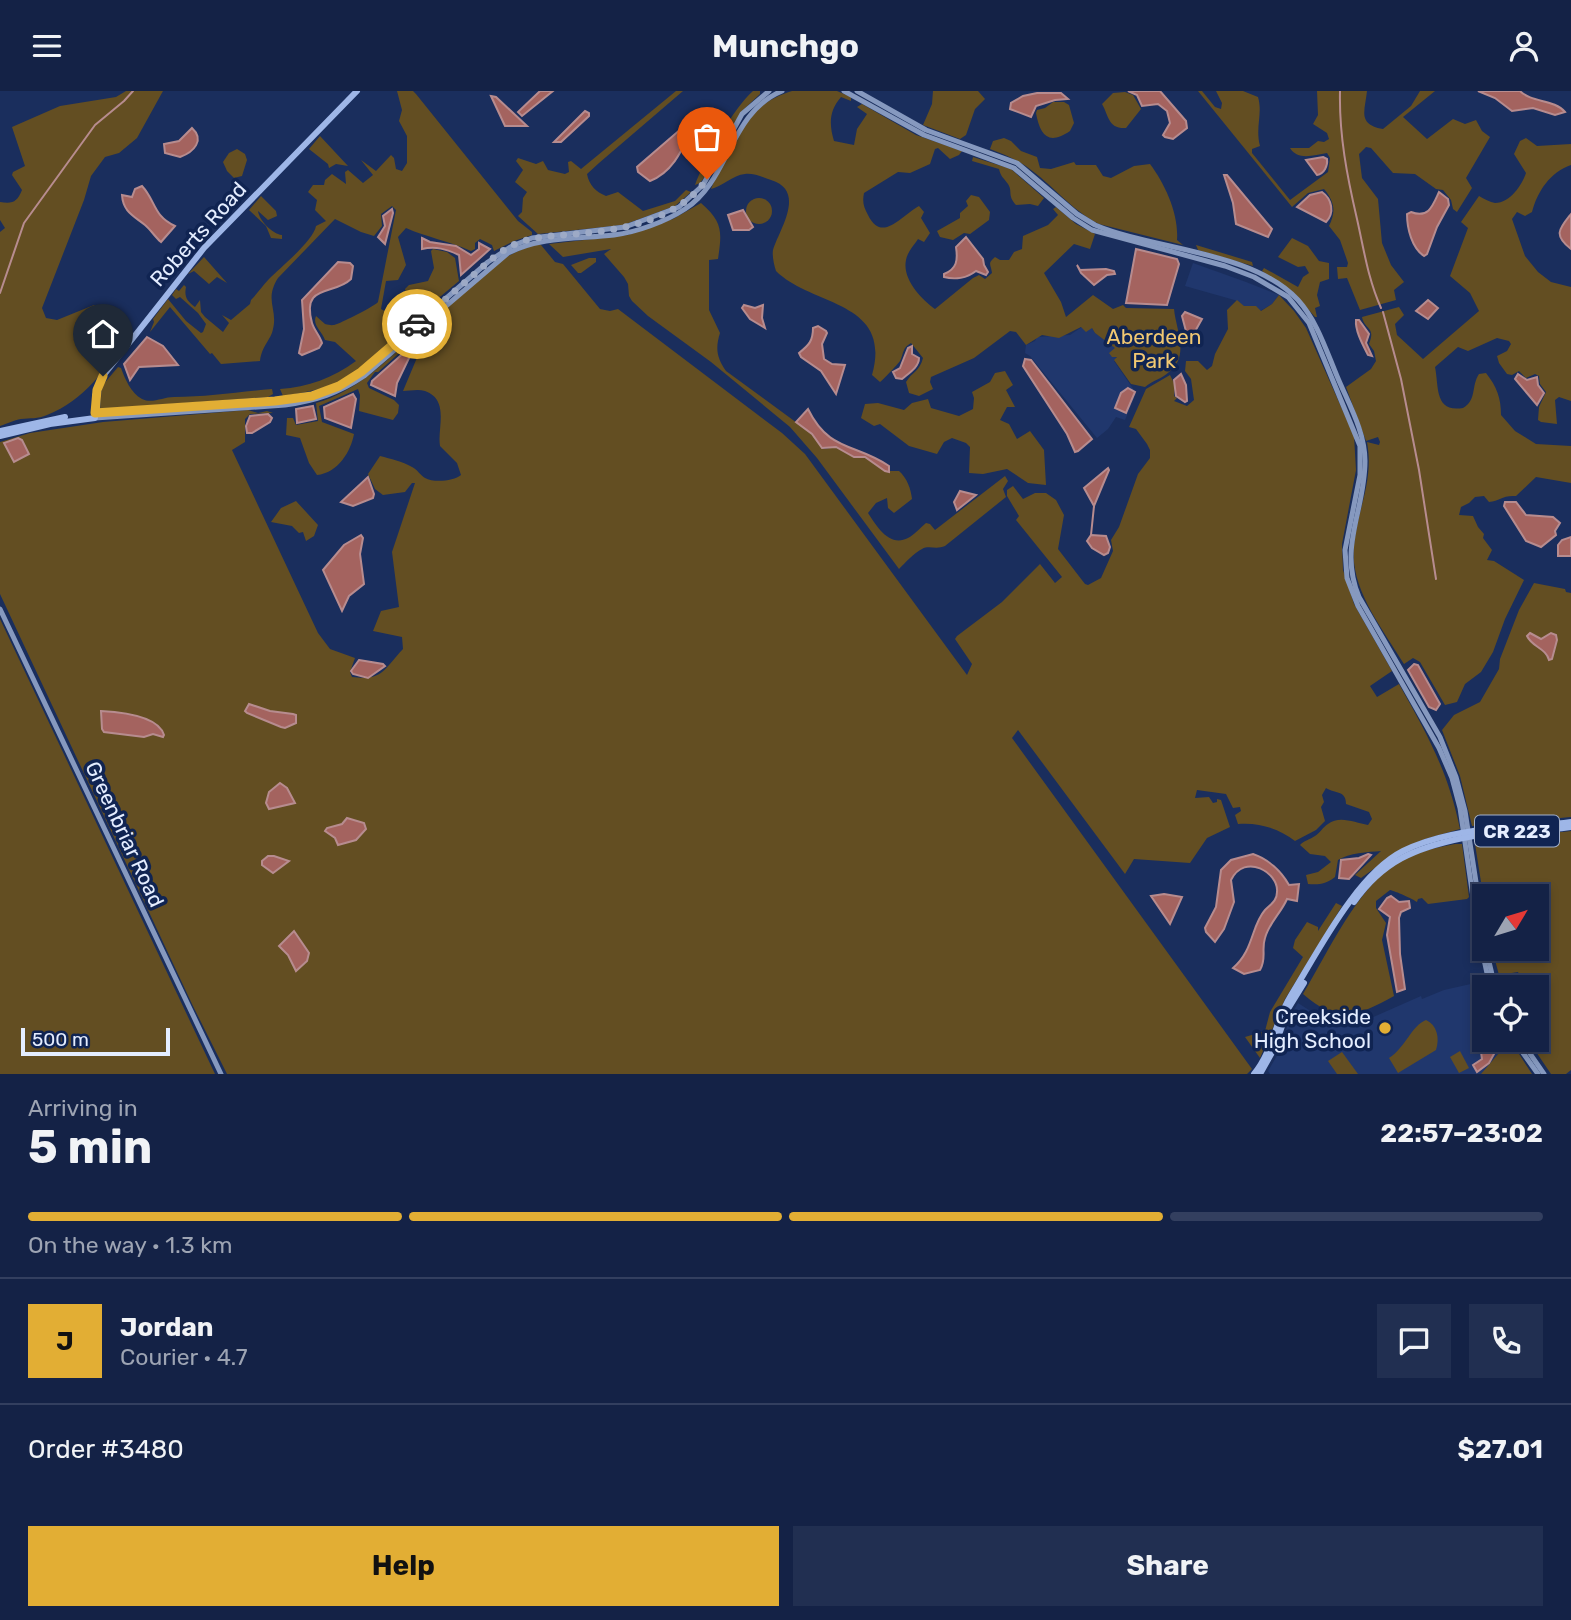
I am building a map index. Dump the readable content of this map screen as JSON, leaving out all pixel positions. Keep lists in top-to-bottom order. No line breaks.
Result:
{"streets":{"main road":["Roberts Road","CR 223","Greenbriar Road"]},"parks":["Aberdeen Park"],"places":["Creekside High School"],"scale_bar":"500 m","north":"top right","page":{"header":"Munchgo","scale":"500 m","heading":["5 min","Arriving in","22:57–23:02"],"panel":["Jordan","Courier · 4.7","Order #3480","$27.01"],"bar":"On the way · 1.3 km","round":"J","buttons":["Help","Share"]}}
